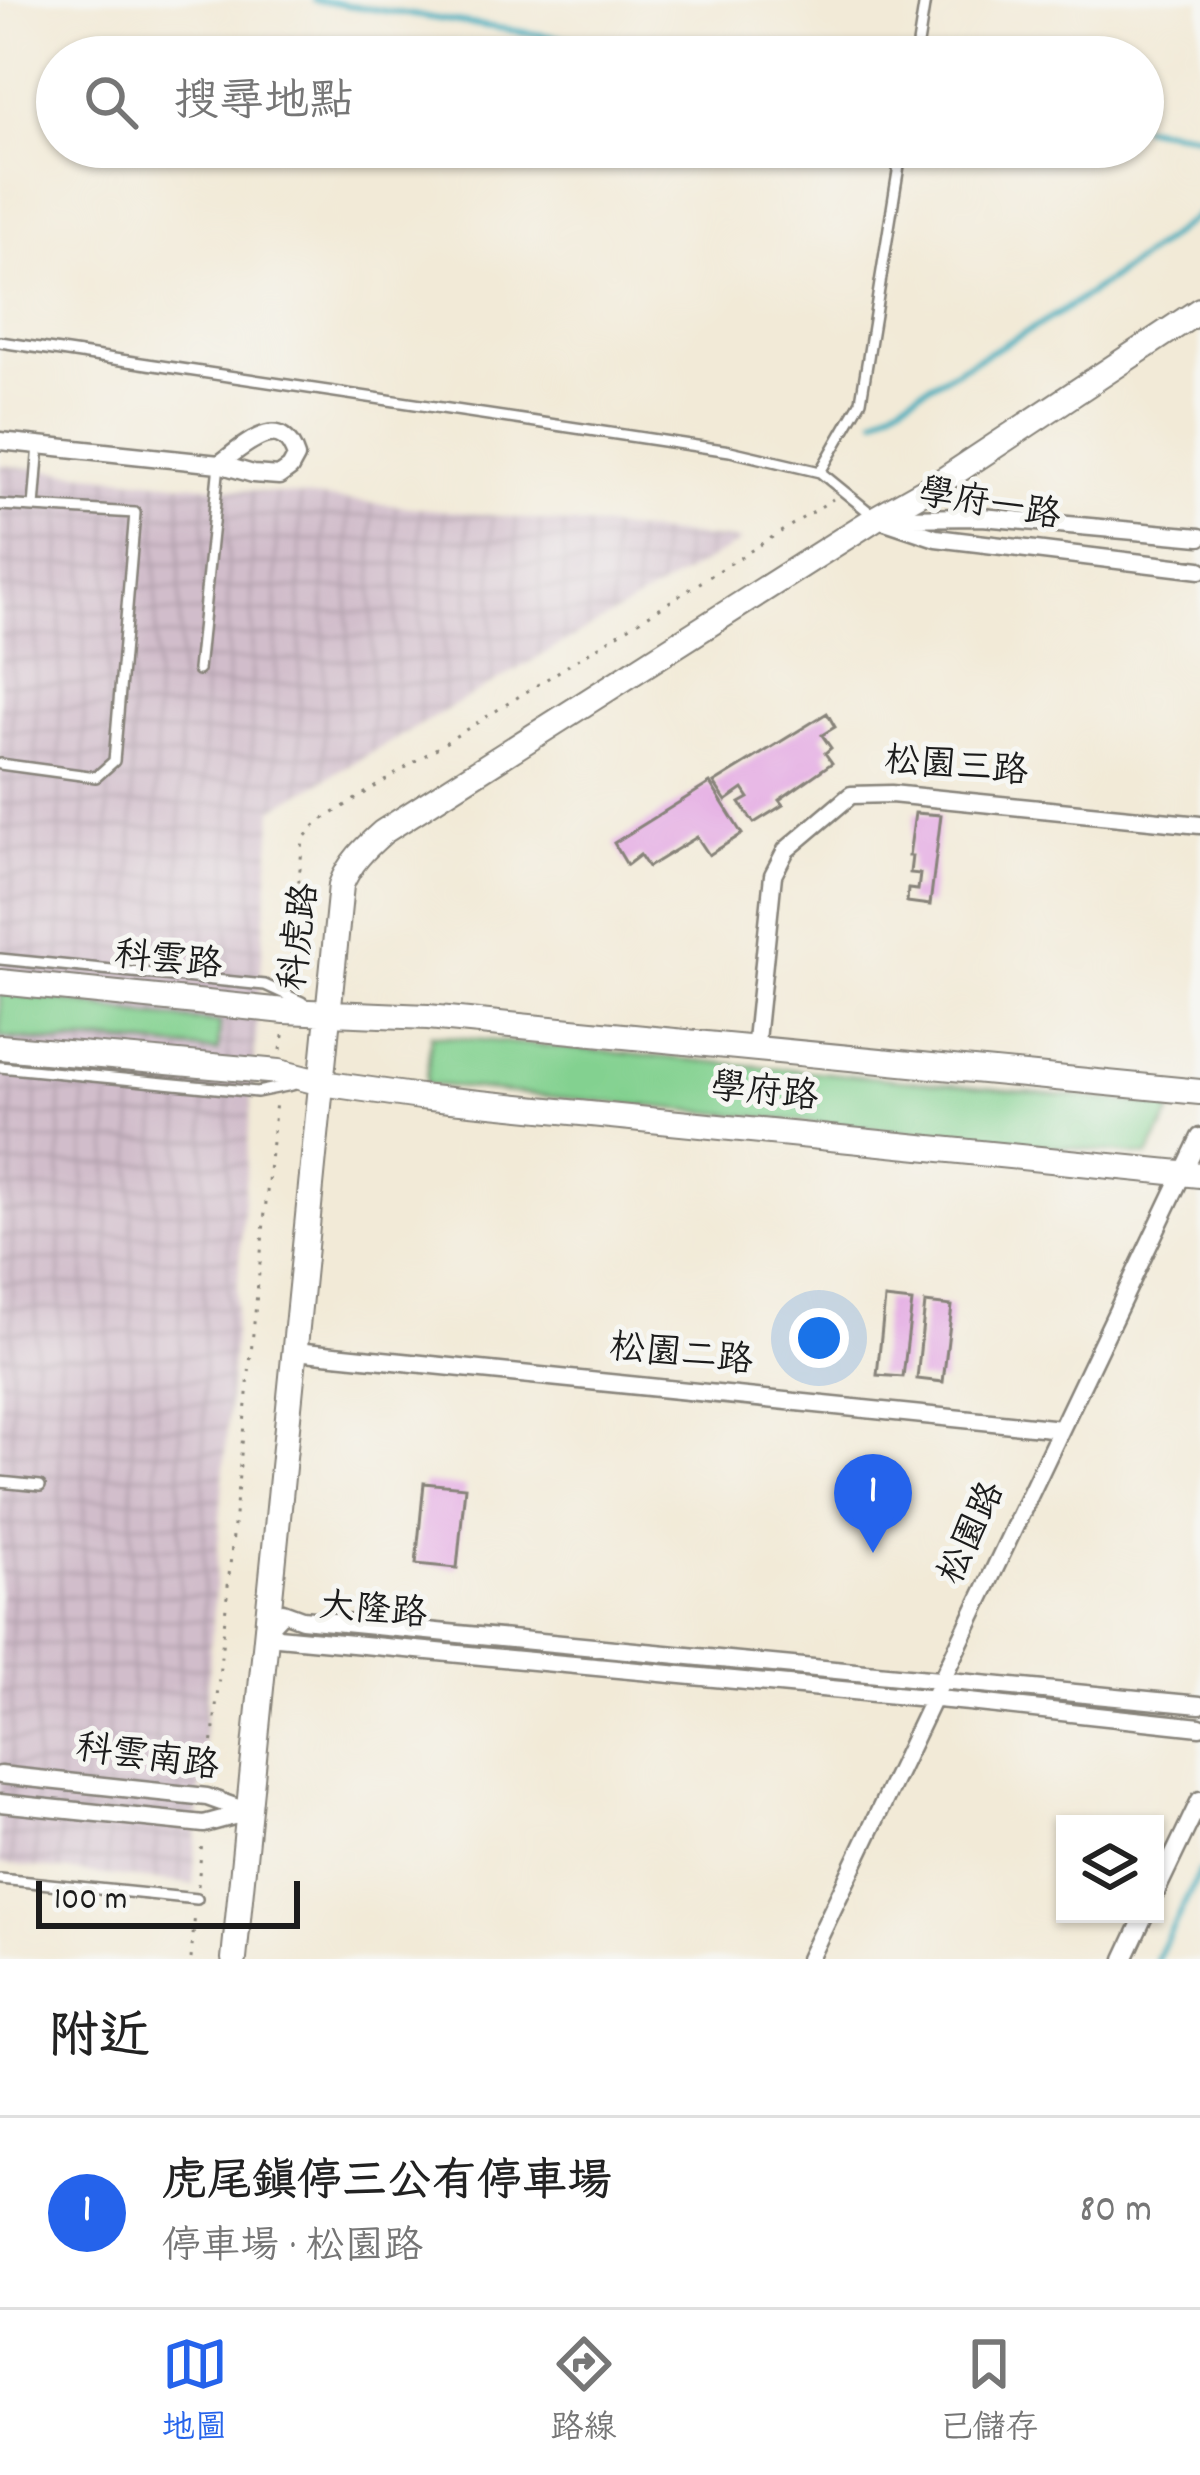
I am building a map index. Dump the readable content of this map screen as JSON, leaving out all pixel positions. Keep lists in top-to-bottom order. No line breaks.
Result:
{"streets":{"street":["學府一路","松園三路","科虎路","科雲路","學府路","松園二路","松園路","大隆路","科雲南路"]},"crossings":[["學府一路","科虎路"],["松園三路","學府路"],["科虎路","科雲路"],["科虎路","學府路"],["科虎路","松園二路"],["科虎路","大隆路"],["科虎路","科雲南路"],["科雲路","學府路"],["學府路","松園路"],["松園二路","松園路"],["松園路","大隆路"]],"scale_bar":"100 m","page":{"search":"搜尋地點","pins":"1","scale":"100 m","heading":"附近","list":[{"mark":"1","name":"虎尾鎮停三公有停車場","note":"停車場 · 松園路","value":"80 m"}],"nav":["地圖","路線","已儲存"]}}
